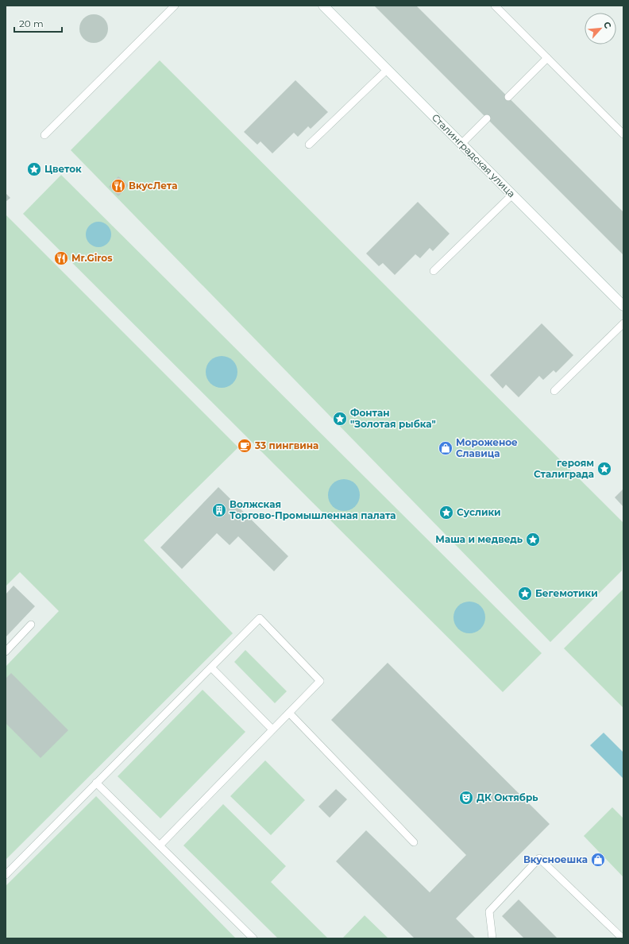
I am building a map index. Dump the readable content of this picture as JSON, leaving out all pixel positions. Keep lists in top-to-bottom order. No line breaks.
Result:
{"streets":{"street":["Сталинградская улица"]},"places":{"place":["Цветок","Фонтан \"Золотая рыбка\"","героям Сталиграда","Суслики","Маша и медведь","Бегемотики"],"restaurant":["ВкусЛета","Mr.Giros"],"cafe":["33 пингвина"],"shop":["Мороженое Славица","Вкусноешка"],"building":["Волжская Торгово-Промышленная палата"],"theatre":["ДК Октябрь"]},"scale_bar":"20 m","north":"top right"}
